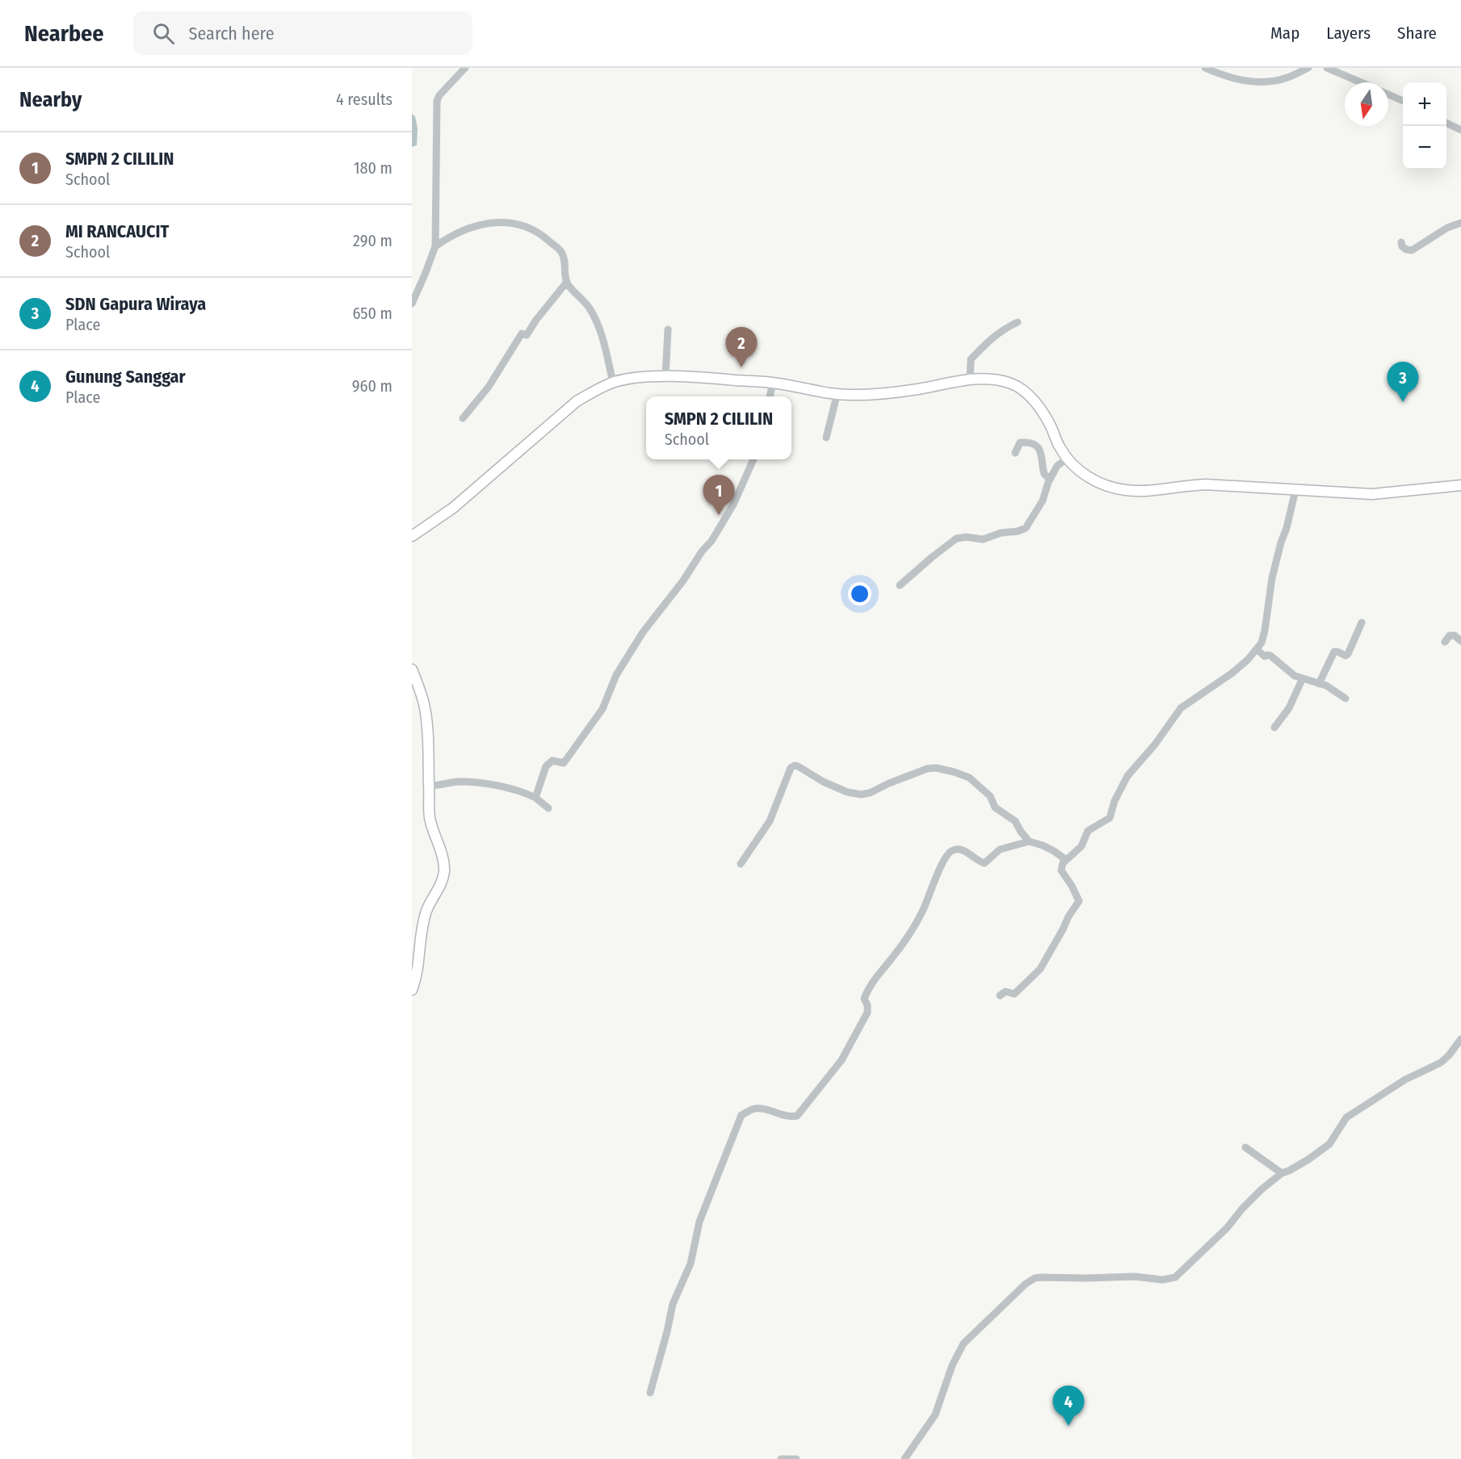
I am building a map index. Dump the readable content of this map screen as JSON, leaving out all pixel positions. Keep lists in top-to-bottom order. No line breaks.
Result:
{"north":"bottom","page":{"header":"Nearbee","search":"Search here","nav":["Map","Layers","Share"],"heading":["Nearby","4 results"],"map_buttons":["+","−"],"list":[{"mark":"1","name":"SMPN 2 CILILIN","note":"School","value":"180 m"},{"mark":"2","name":"MI RANCAUCIT","note":"School","value":"290 m"},{"mark":"3","name":"SDN Gapura Wiraya","note":"Place","value":"650 m"},{"mark":"4","name":"Gunung Sanggar","note":"Place","value":"960 m"}],"pins":["2","3","1","4"],"popup":["SMPN 2 CILILIN","School"]}}
